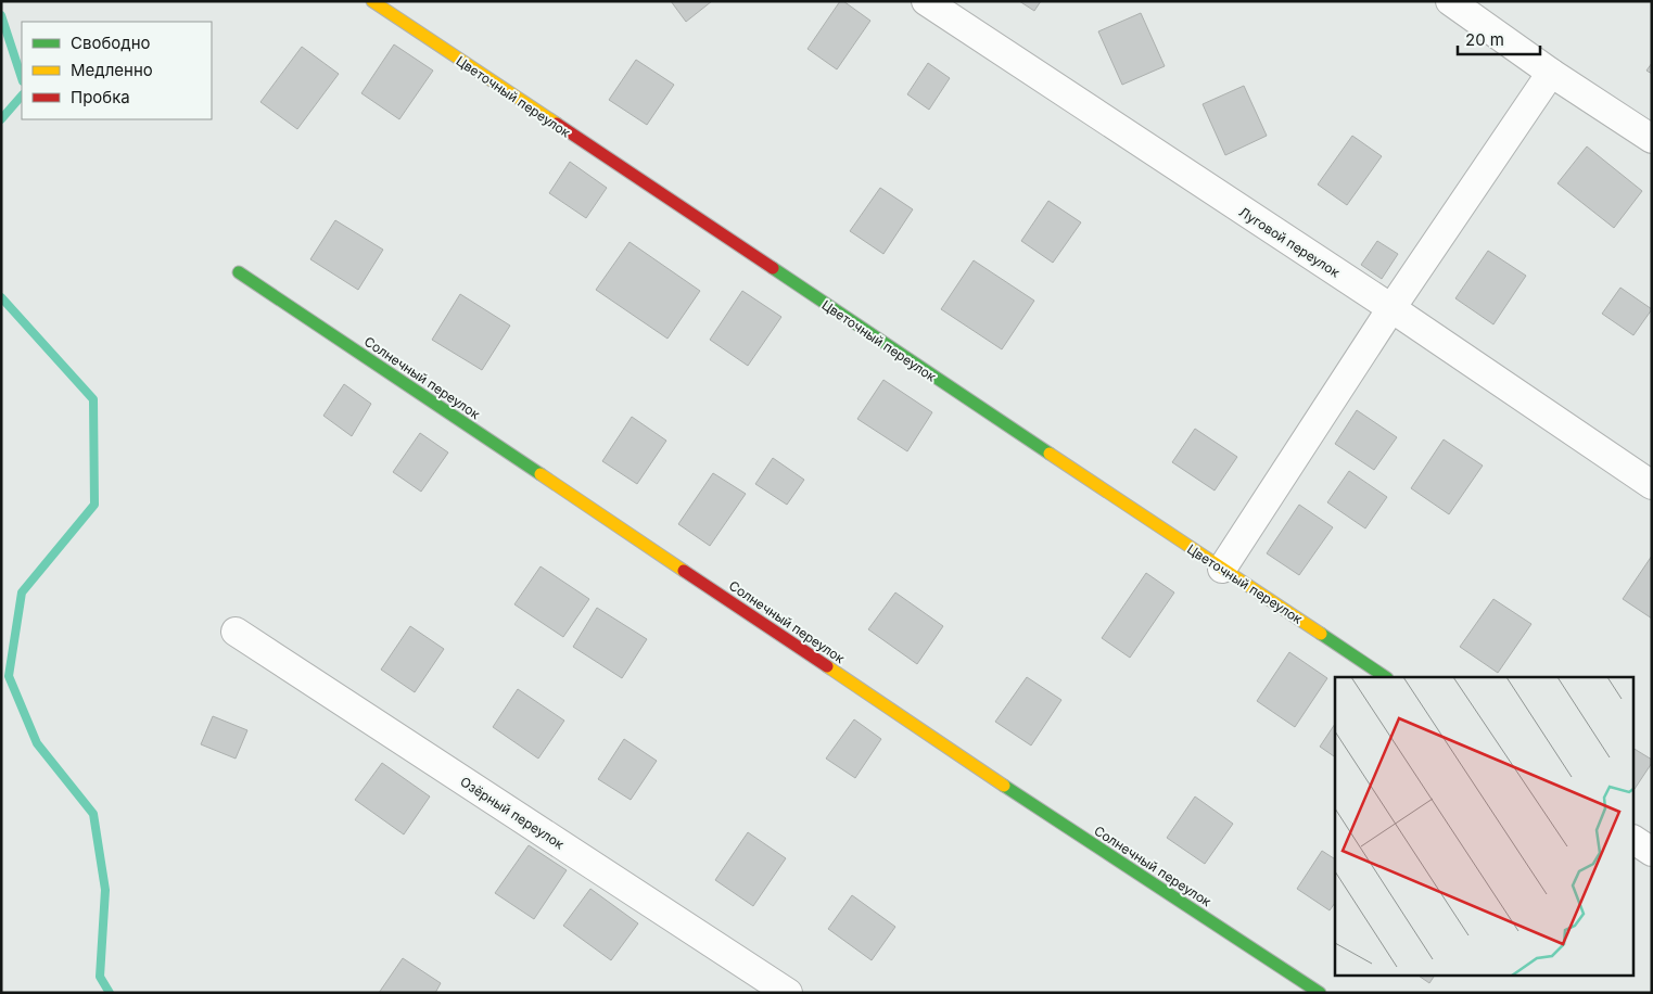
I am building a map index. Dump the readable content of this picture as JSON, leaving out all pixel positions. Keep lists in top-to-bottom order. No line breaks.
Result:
{"streets":{"street":["Цветочный переулок","Луговой переулок","Солнечный переулок","Озёрный переулок"]},"legend":["Свободно","Медленно","Пробка"],"scale_bar":"20 m"}
